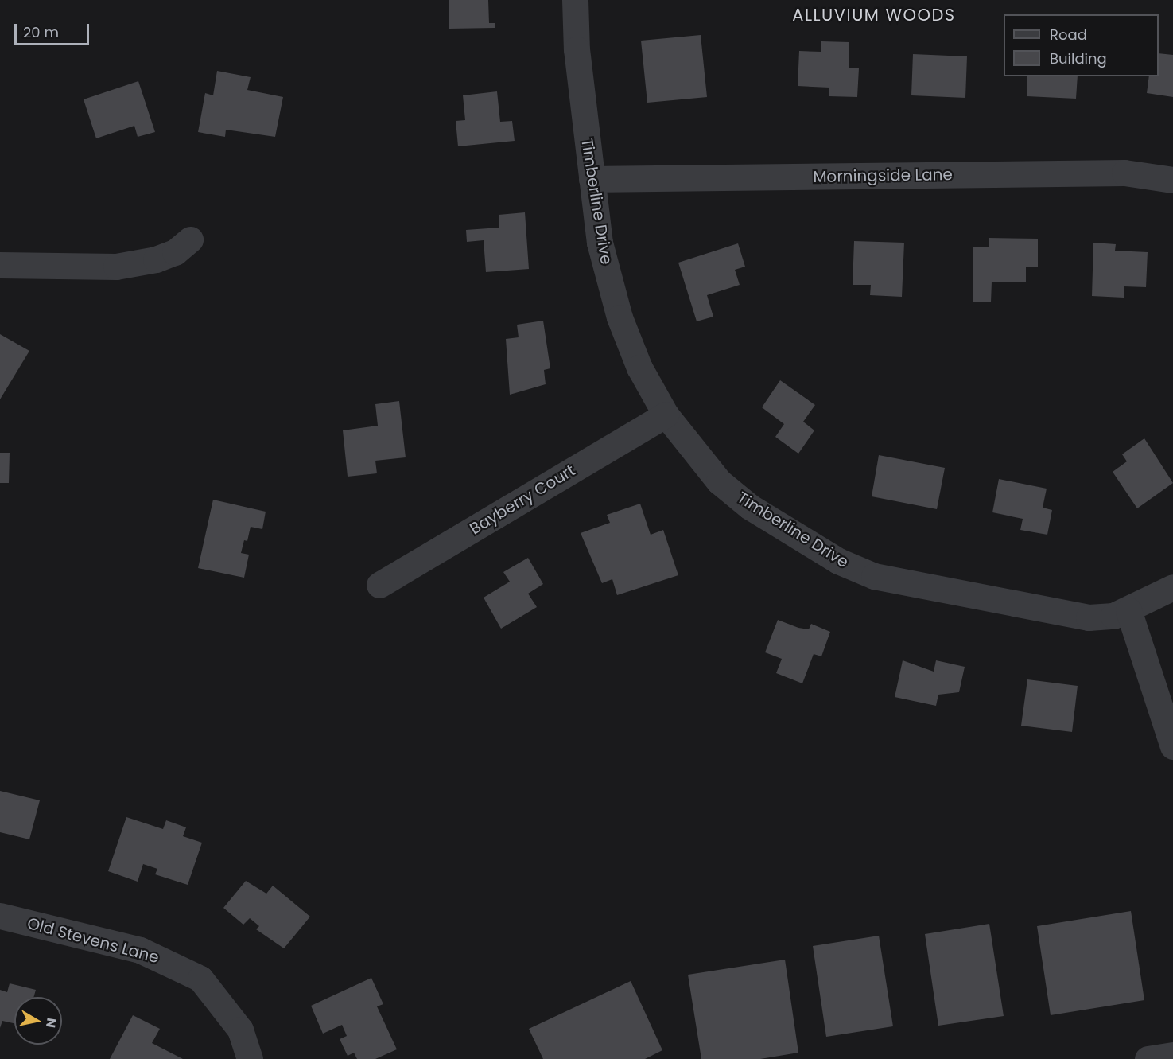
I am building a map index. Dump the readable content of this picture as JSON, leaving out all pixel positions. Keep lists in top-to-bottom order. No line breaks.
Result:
{"streets":{"street":["Morningside Lane","Timberline Drive","Bayberry Court","Old Stevens Lane"]},"crossings":[["Morningside Lane","Timberline Drive"],["Timberline Drive","Bayberry Court"]],"districts":["ALLUVIUM WOODS"],"legend":["Road","Building"],"scale_bar":"20 m","north":"right"}
